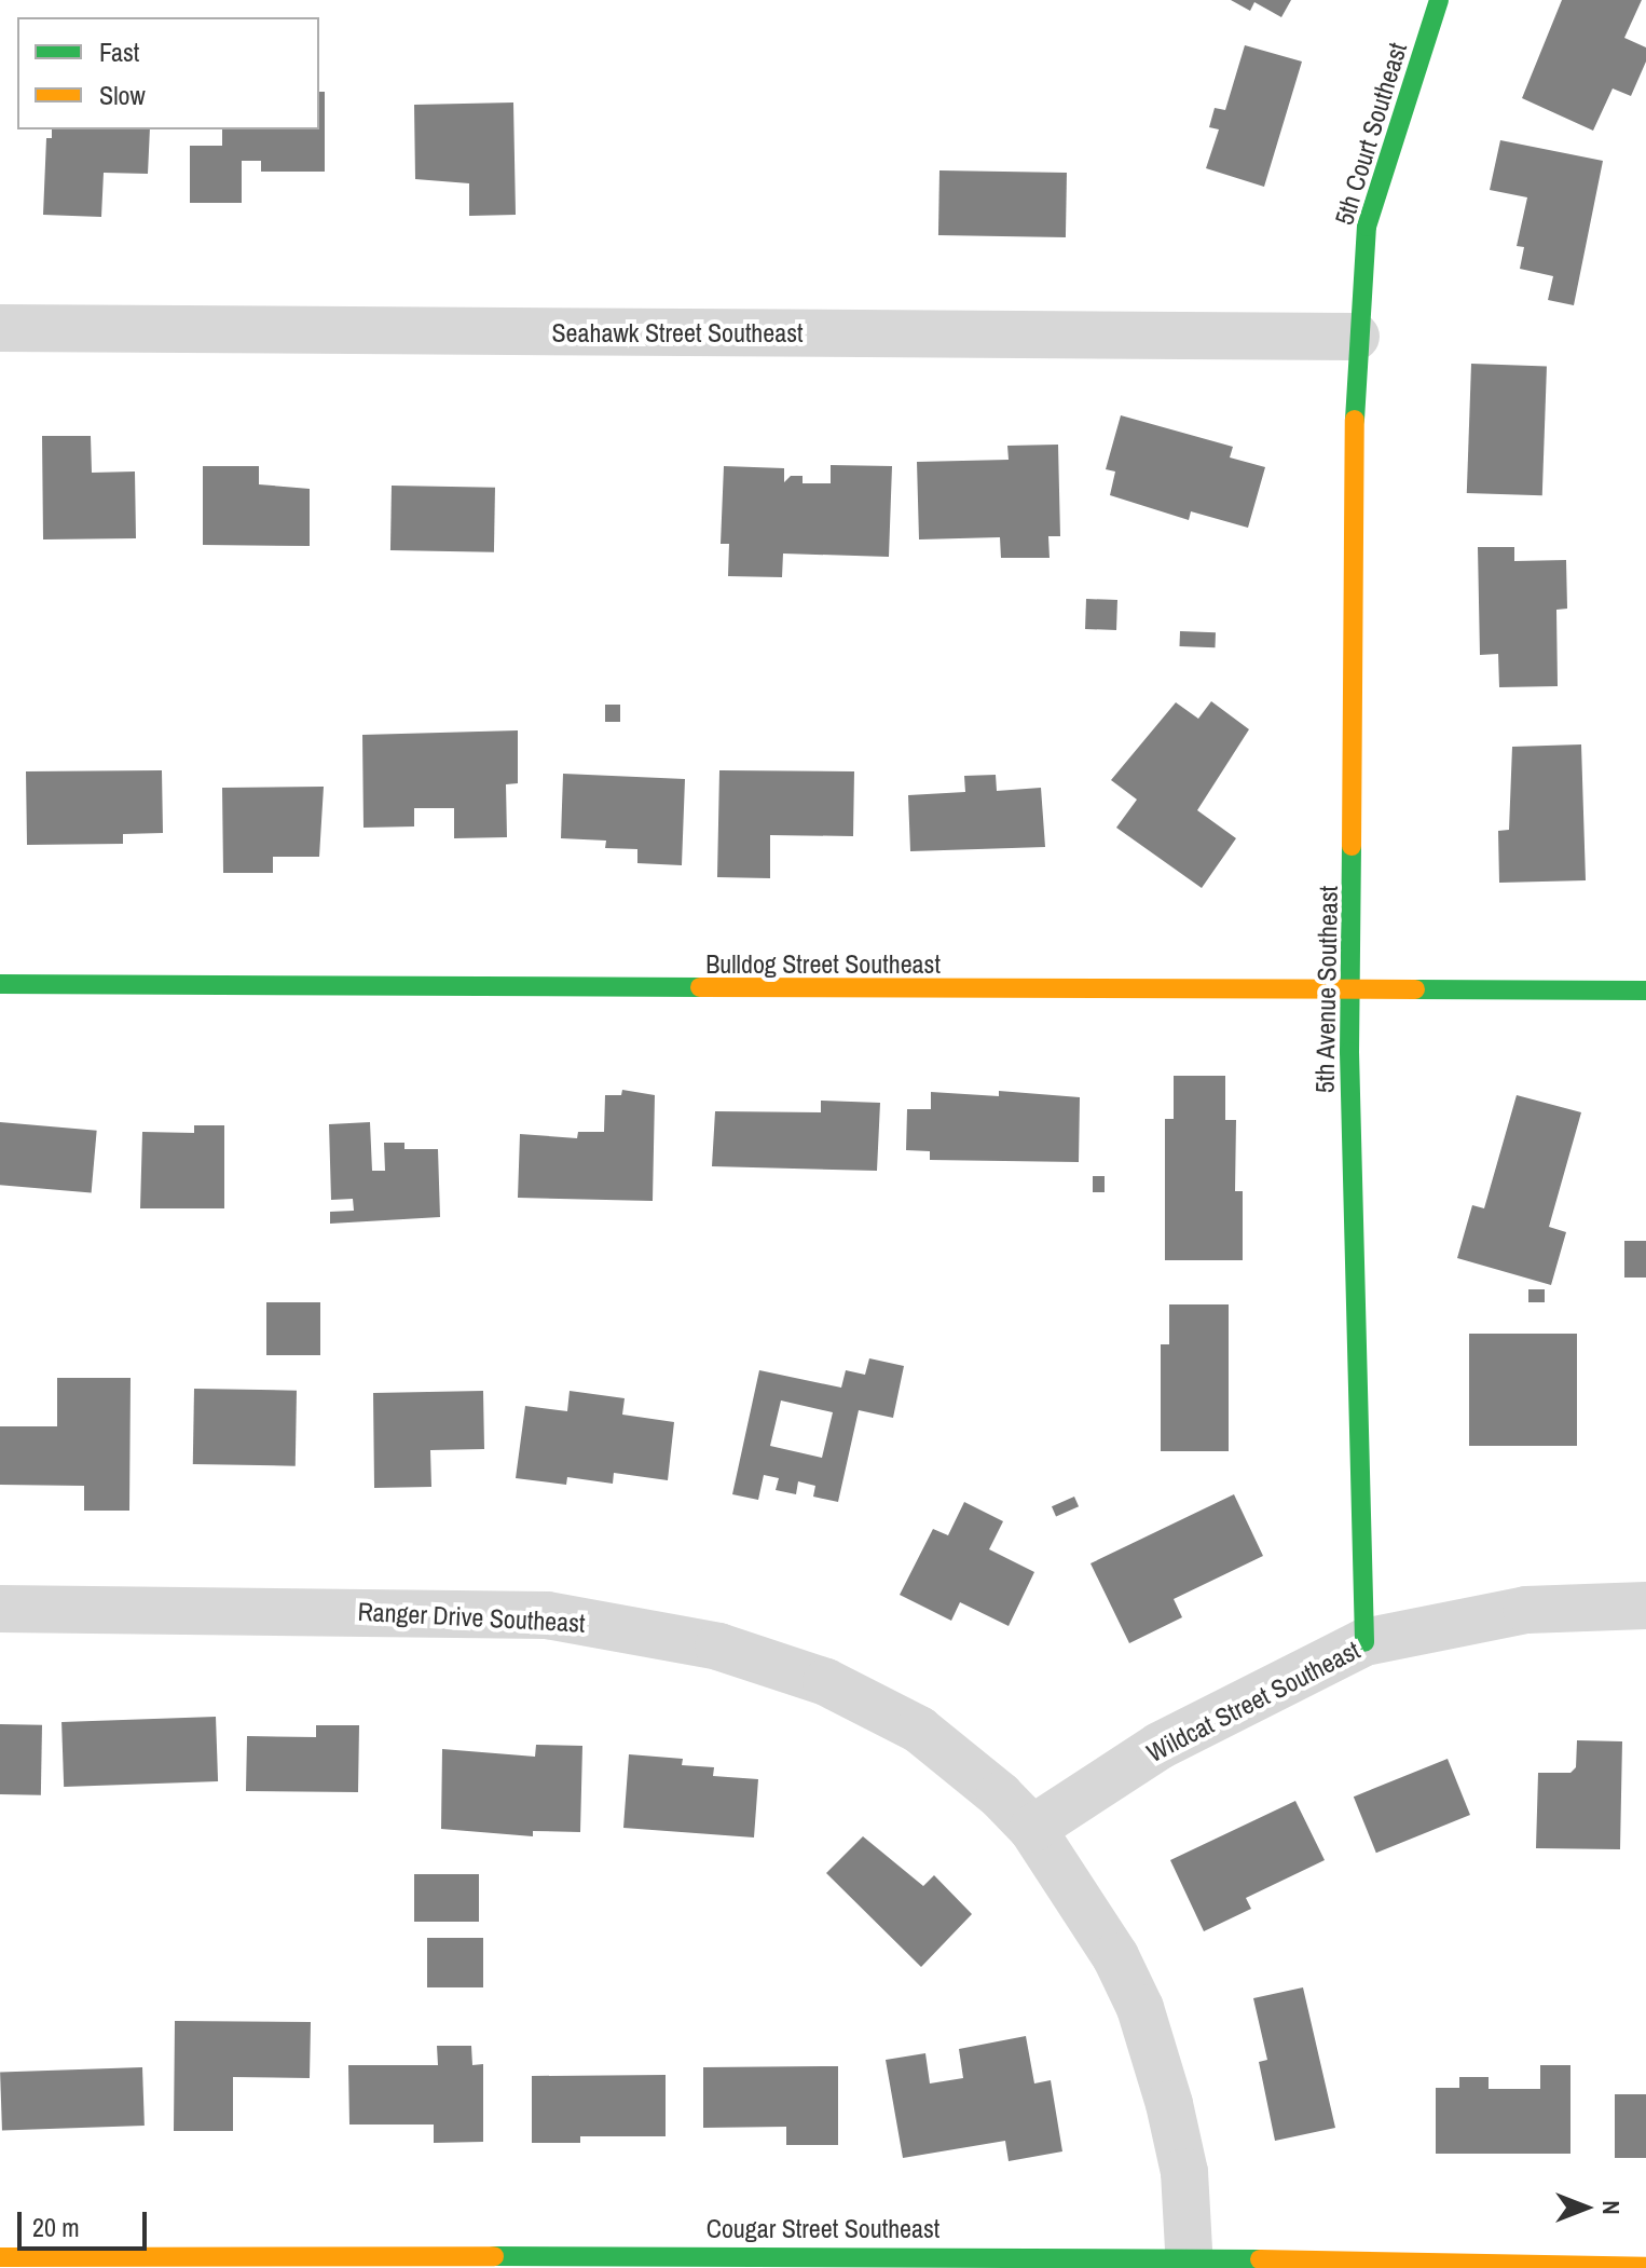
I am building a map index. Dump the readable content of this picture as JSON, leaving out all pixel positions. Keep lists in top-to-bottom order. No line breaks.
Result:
{"streets":{"street":["5th Court Southeast","Seahawk Street Southeast","Bulldog Street Southeast","5th Avenue Southeast","Ranger Drive Southeast","Wildcat Street Southeast","Cougar Street Southeast"]},"crossings":[["5th Court Southeast","Seahawk Street Southeast"],["5th Court Southeast","5th Avenue Southeast"],["Seahawk Street Southeast","5th Avenue Southeast"],["Bulldog Street Southeast","5th Avenue Southeast"],["5th Avenue Southeast","Wildcat Street Southeast"],["Ranger Drive Southeast","Wildcat Street Southeast"],["Ranger Drive Southeast","Cougar Street Southeast"]],"legend":["Fast","Slow"],"scale_bar":"20 m","north":"right"}
